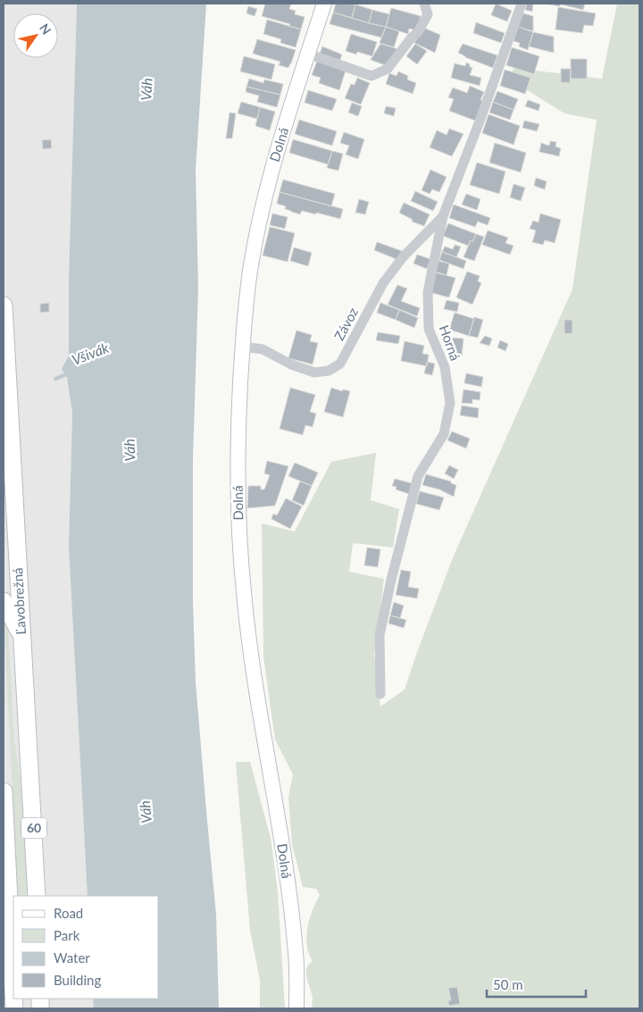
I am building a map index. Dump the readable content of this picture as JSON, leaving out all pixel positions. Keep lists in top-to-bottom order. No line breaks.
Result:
{"streets":{"main road":["Dolná","Ľavobrežná","60"],"street":["Závoz","Horná"]},"crossings":[["Dolná","Závoz"],["Závoz","Horná"]],"water":["Váh","Všivák"],"legend":["Road","Park","Water","Building"],"scale_bar":"50 m","north":"top right"}
